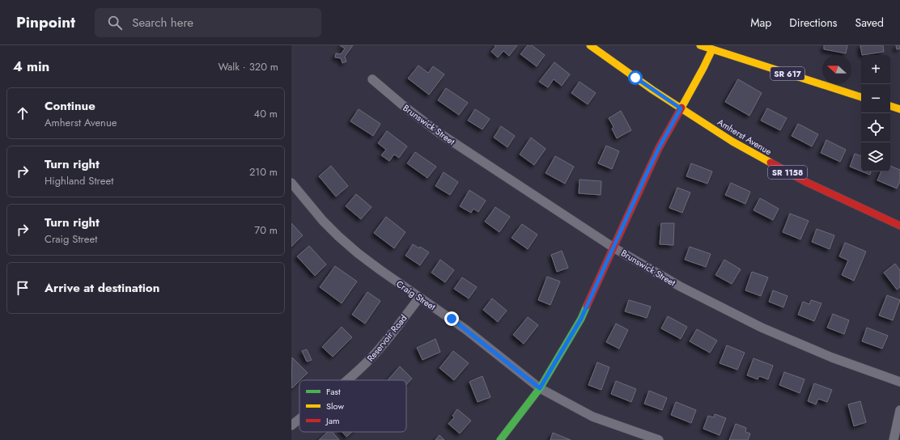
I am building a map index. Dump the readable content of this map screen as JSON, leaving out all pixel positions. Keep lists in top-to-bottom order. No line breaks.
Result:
{"streets":{"main road":["SR 617","Amherst Avenue","SR 1158"],"street":["Brunswick Street","Craig Street","Reservoir Road"]},"crossings":[["Craig Street","Reservoir Road"]],"legend":["Fast","Slow","Jam"],"north":"left","page":{"header":"Pinpoint","search":"Search here","nav":["Map","Directions","Saved"],"heading":["4 min","Walk · 320 m"],"map_buttons":["+","−"],"list":[["Continue","Amherst Avenue","40 m"],["Turn right","Highland Street","210 m"],["Turn right","Craig Street","70 m"],"Arrive at destination"]}}
